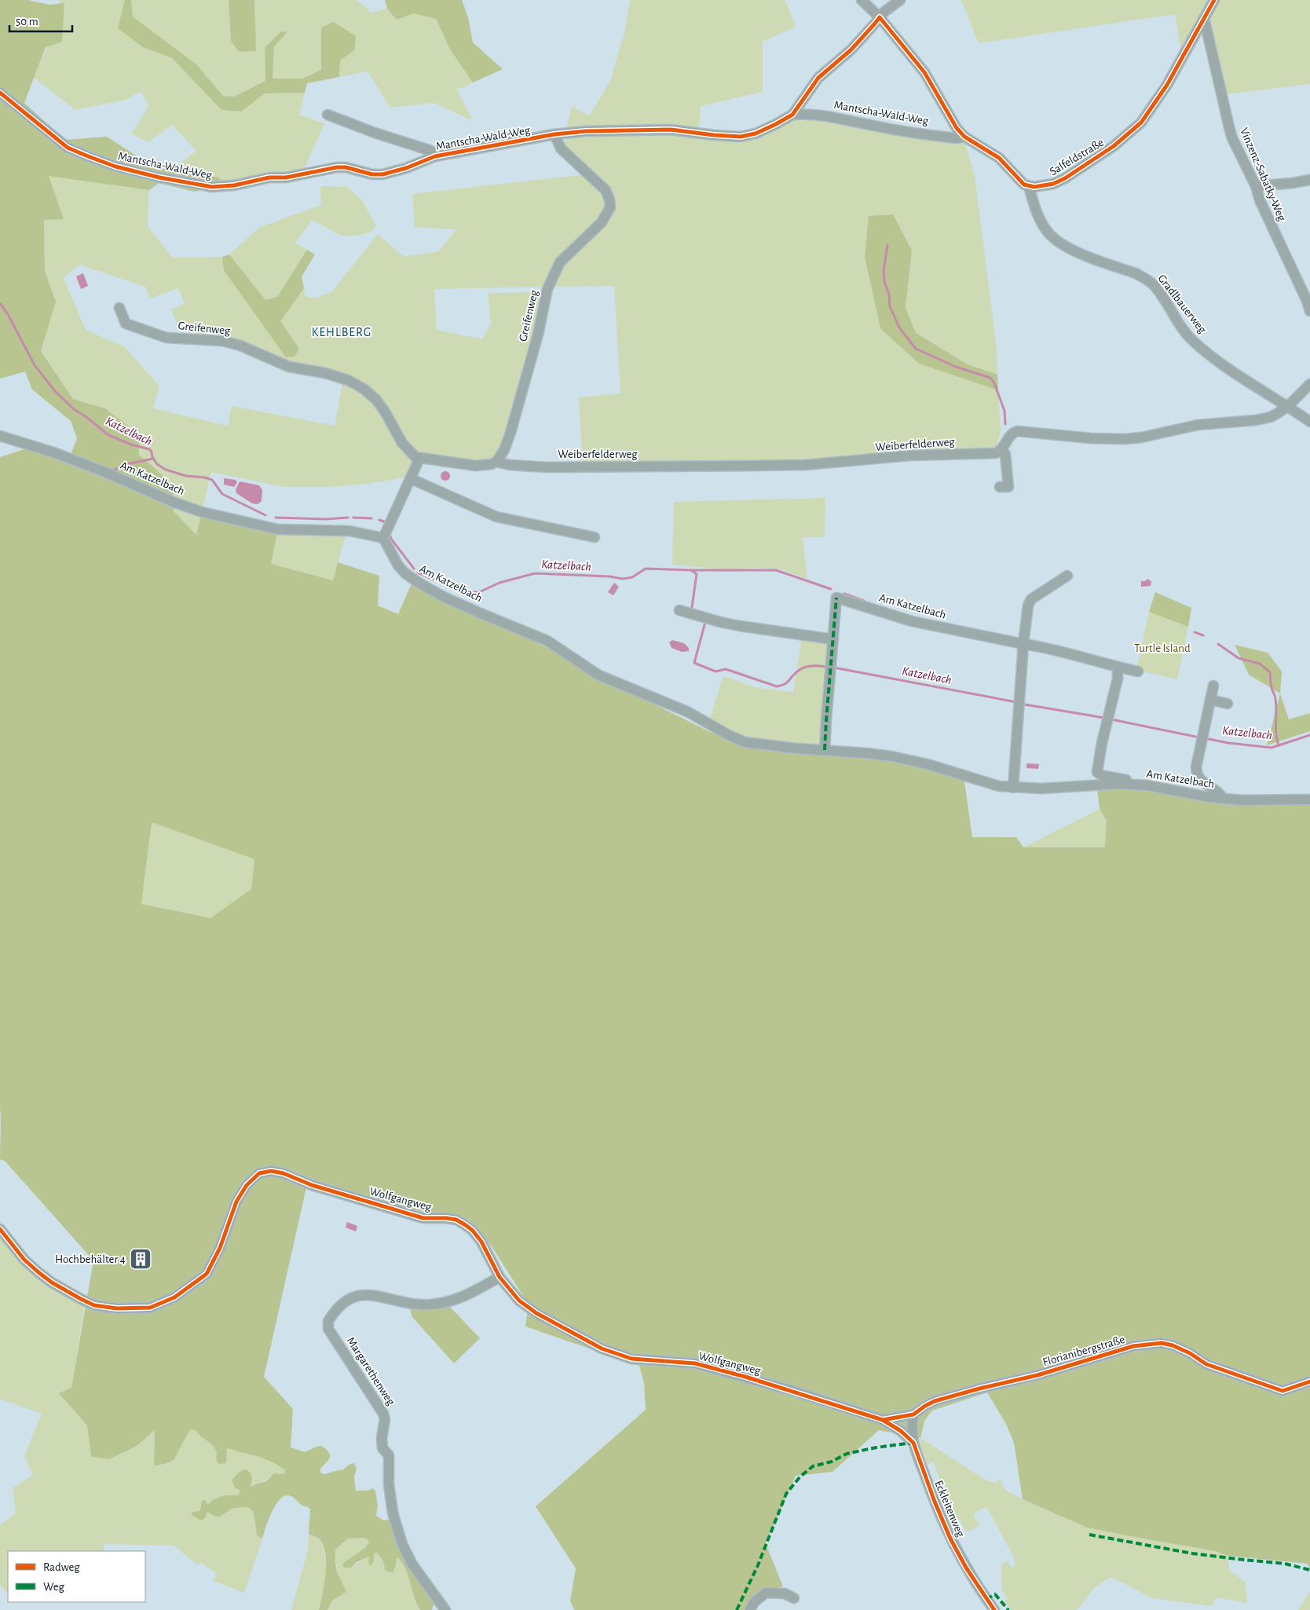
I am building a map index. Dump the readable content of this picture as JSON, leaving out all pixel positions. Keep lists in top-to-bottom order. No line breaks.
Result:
{"streets":{"street":["Mantscha-Wald-Weg","Salfeldstraße","Vinzenz-Sabatky-Weg","Gradlbauerweg","Greifenweg","Weiberfelderweg","Am Katzelbach","Wolfgangweg","Florianibergstraße","Margarethenweg","Eckleitenweg"]},"crossings":[["Mantscha-Wald-Weg","Greifenweg"],["Salfeldstraße","Vinzenz-Sabatky-Weg"],["Salfeldstraße","Gradlbauerweg"],["Greifenweg","Weiberfelderweg"],["Wolfgangweg","Florianibergstraße"],["Wolfgangweg","Margarethenweg"],["Wolfgangweg","Eckleitenweg"],["Florianibergstraße","Eckleitenweg"]],"districts":["KEHLBERG"],"water":["Katzelbach"],"parks":["Turtle Island"],"places":{"building":["Hochbehälter 4"]},"legend":["Radweg","Weg"],"scale_bar":"50 m"}
